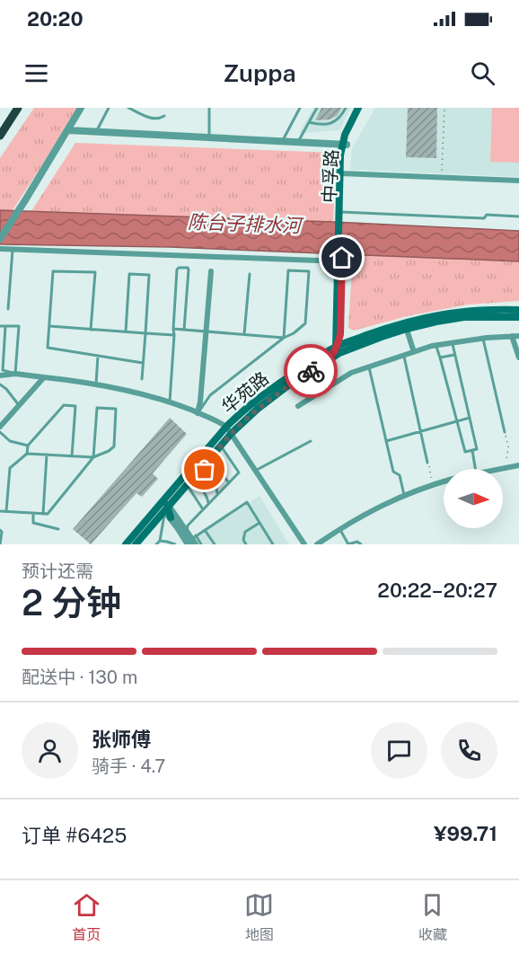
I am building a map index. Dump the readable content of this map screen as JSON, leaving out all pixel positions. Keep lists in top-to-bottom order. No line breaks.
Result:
{"streets":{"main road":["中孚路","华苑路"]},"water":["陈台子排水河"],"north":"right","page":{"status":"20:20","header":"Zuppa","heading":["2 分钟","预计还需","20:22–20:27"],"panel":["张师傅","骑手 · 4.7","订单 #6425","¥99.71"],"bar":"配送中 · 130 m","tabs":["首页","地图","收藏"]}}
